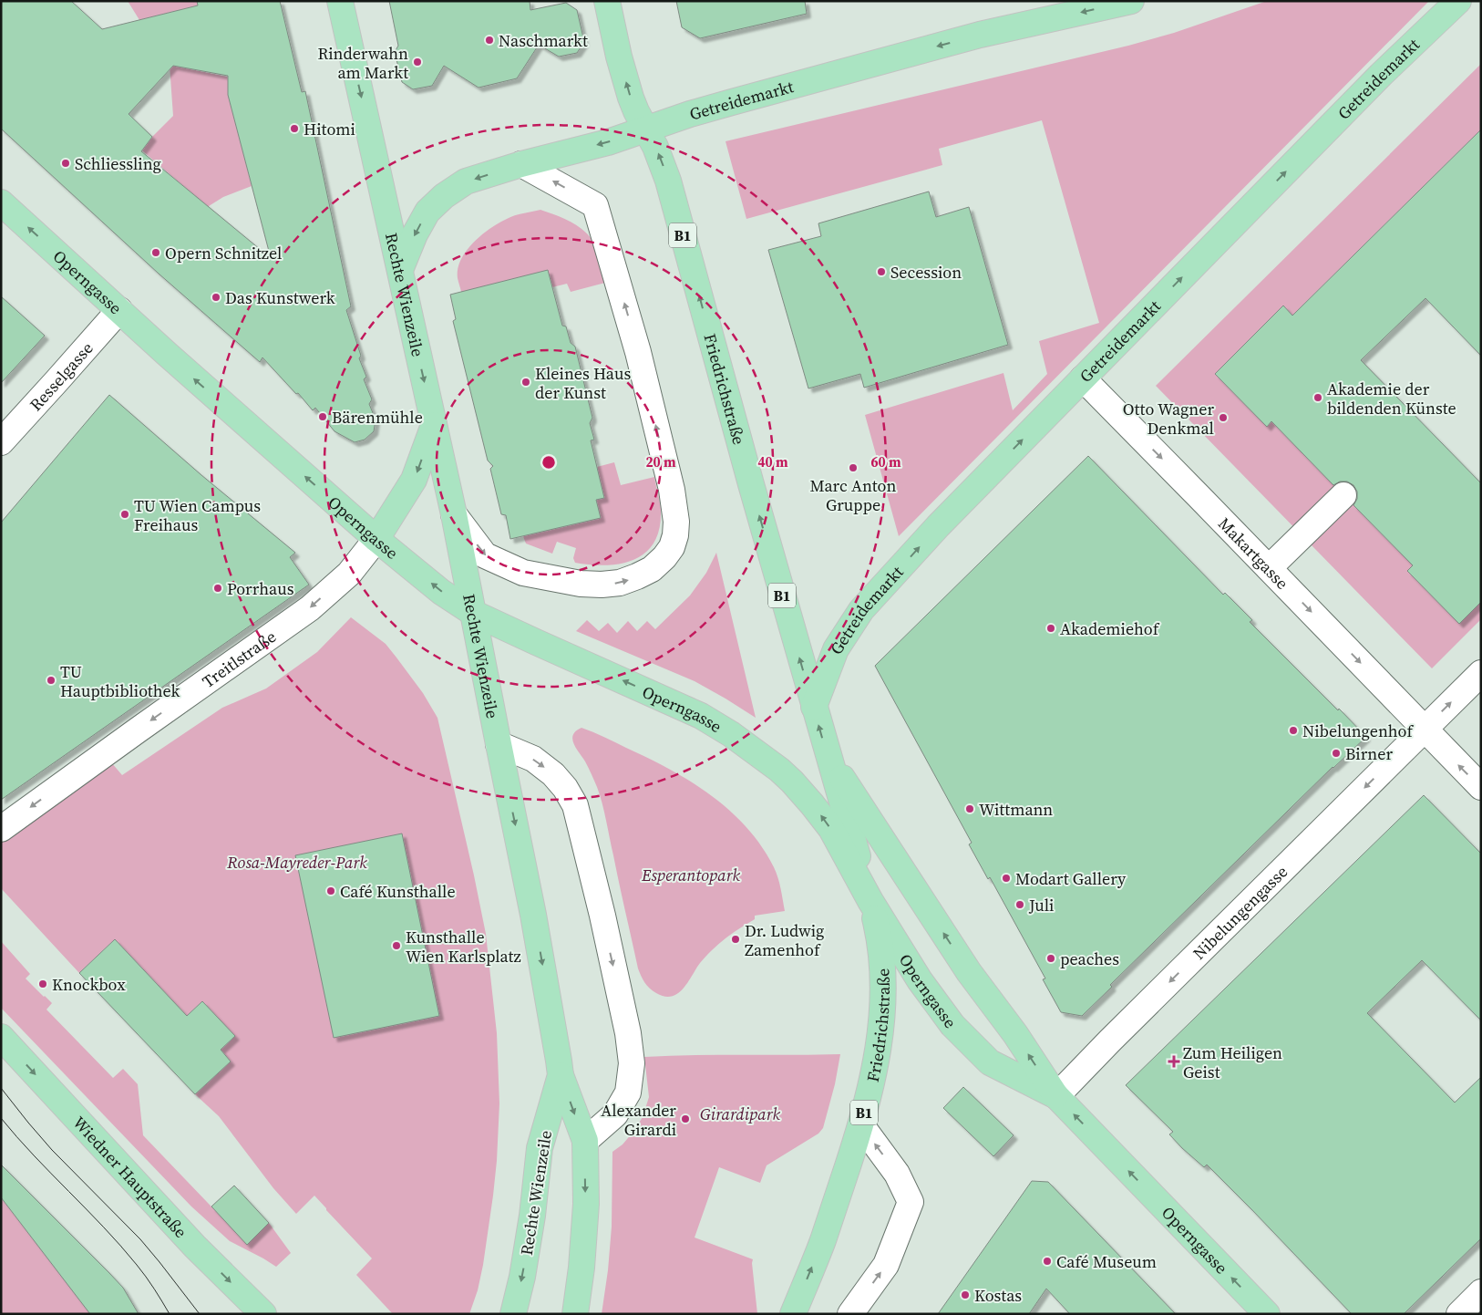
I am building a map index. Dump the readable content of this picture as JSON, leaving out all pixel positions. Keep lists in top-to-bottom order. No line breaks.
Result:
{"streets":{"main road":["Getreidemarkt","B1","Operngasse","Rechte Wienzeile","Friedrichstraße","Wiedner Hauptstraße"],"street":["Resselgasse","Makartgasse","Treitlstraße","Nibelungengasse"]},"crossings":[["Getreidemarkt","B1"],["Getreidemarkt","Rechte Wienzeile"],["Getreidemarkt","Friedrichstraße"],["Getreidemarkt","Makartgasse"],["B1","Friedrichstraße"],["Operngasse","Rechte Wienzeile"],["Operngasse","Resselgasse"],["Operngasse","Friedrichstraße"],["Operngasse","Treitlstraße"],["Operngasse","Nibelungengasse"],["Friedrichstraße","Nibelungengasse"],["Makartgasse","Nibelungengasse"]],"one_way":["Operngasse","Rechte Wienzeile","Treitlstraße","Wiedner Hauptstraße"],"parks":["Rosa-Mayreder-Park","Esperantopark","Girardipark"],"places":{"other":["Naschmarkt","Rinderwahn am Markt","Hitomi","Schliessling","Opern Schnitzel","Secession","Das Kunstwerk","Kleines Haus der Kunst","Akademie der bildenden Künste","Bärenmühle","Otto Wagner Denkmal","Marc Anton Gruppe","TU Wien Campus Freihaus","Porrhaus","Akademiehof","TU Hauptbibliothek","Nibelungenhof","Birner","Wittmann","Modart Gallery","Café Kunsthalle","Juli","Dr. Ludwig Zamenhof","Kunsthalle Wien Karlsplatz","peaches","Knockbox","Alexander Girardi","Café Museum","Kostas"],"health":["Zum Heiligen Geist"]},"rings":["20 m","40 m","60 m"]}
